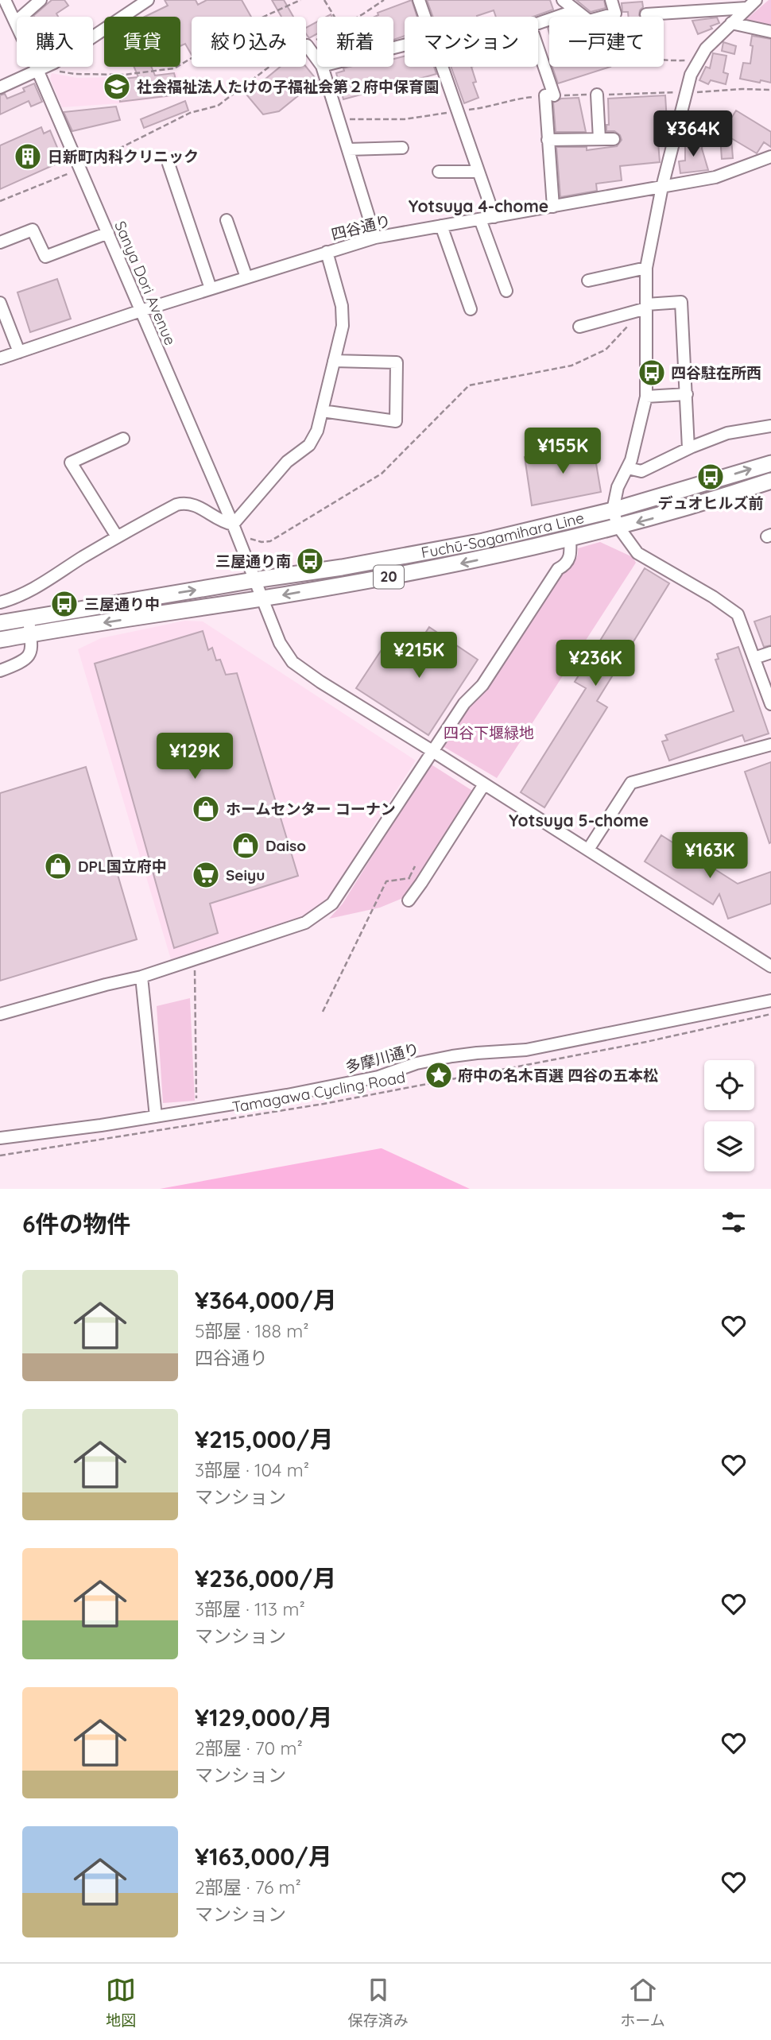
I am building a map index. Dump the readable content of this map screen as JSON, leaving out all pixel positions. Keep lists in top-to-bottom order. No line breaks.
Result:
{"streets":{"main road":["Fuchū-Sagamihara Line","20"],"street":["四谷通り","Sanya Dori Avenue","多摩川通り"],"path":["Tamagawa Cycling Road"]},"crossings":[["四谷通り","Sanya Dori Avenue"],["Sanya Dori Avenue","Fuchū-Sagamihara Line"]],"districts":["Yotsuya 4-chome","Yotsuya 5-chome"],"parks":["四谷下堰緑地"],"places":{"school or university":["社会福祉法人たけの子福祉会第２府中保育園"],"building":["日新町内科クリニック"],"bus stop":["四谷駐在所西","デュオヒルズ前","三屋通り南","三屋通り中"],"shop":["ホームセンター コーナン","Daiso","DPL国立府中"],"supermarket":["Seiyu"],"place":["府中の名木百選 四谷の五本松"]},"page":{"chip":["購入","賃貸","絞り込み","新着","マンション","一戸建て"],"price":["¥364K","¥155K","¥215K","¥236K","¥129K","¥163K"],"heading":"6件の物件","list":[{"name":"¥364,000/月","note":"5部屋 · 188 m² · 四谷通り"},{"name":"¥215,000/月","note":"3部屋 · 104 m² · マンション"},{"name":"¥236,000/月","note":"3部屋 · 113 m² · マンション"},{"name":"¥129,000/月","note":"2部屋 · 70 m² · マンション"},{"name":"¥163,000/月","note":"2部屋 · 76 m² · マンション"}],"tabs":["地図","保存済み","ホーム"]}}
